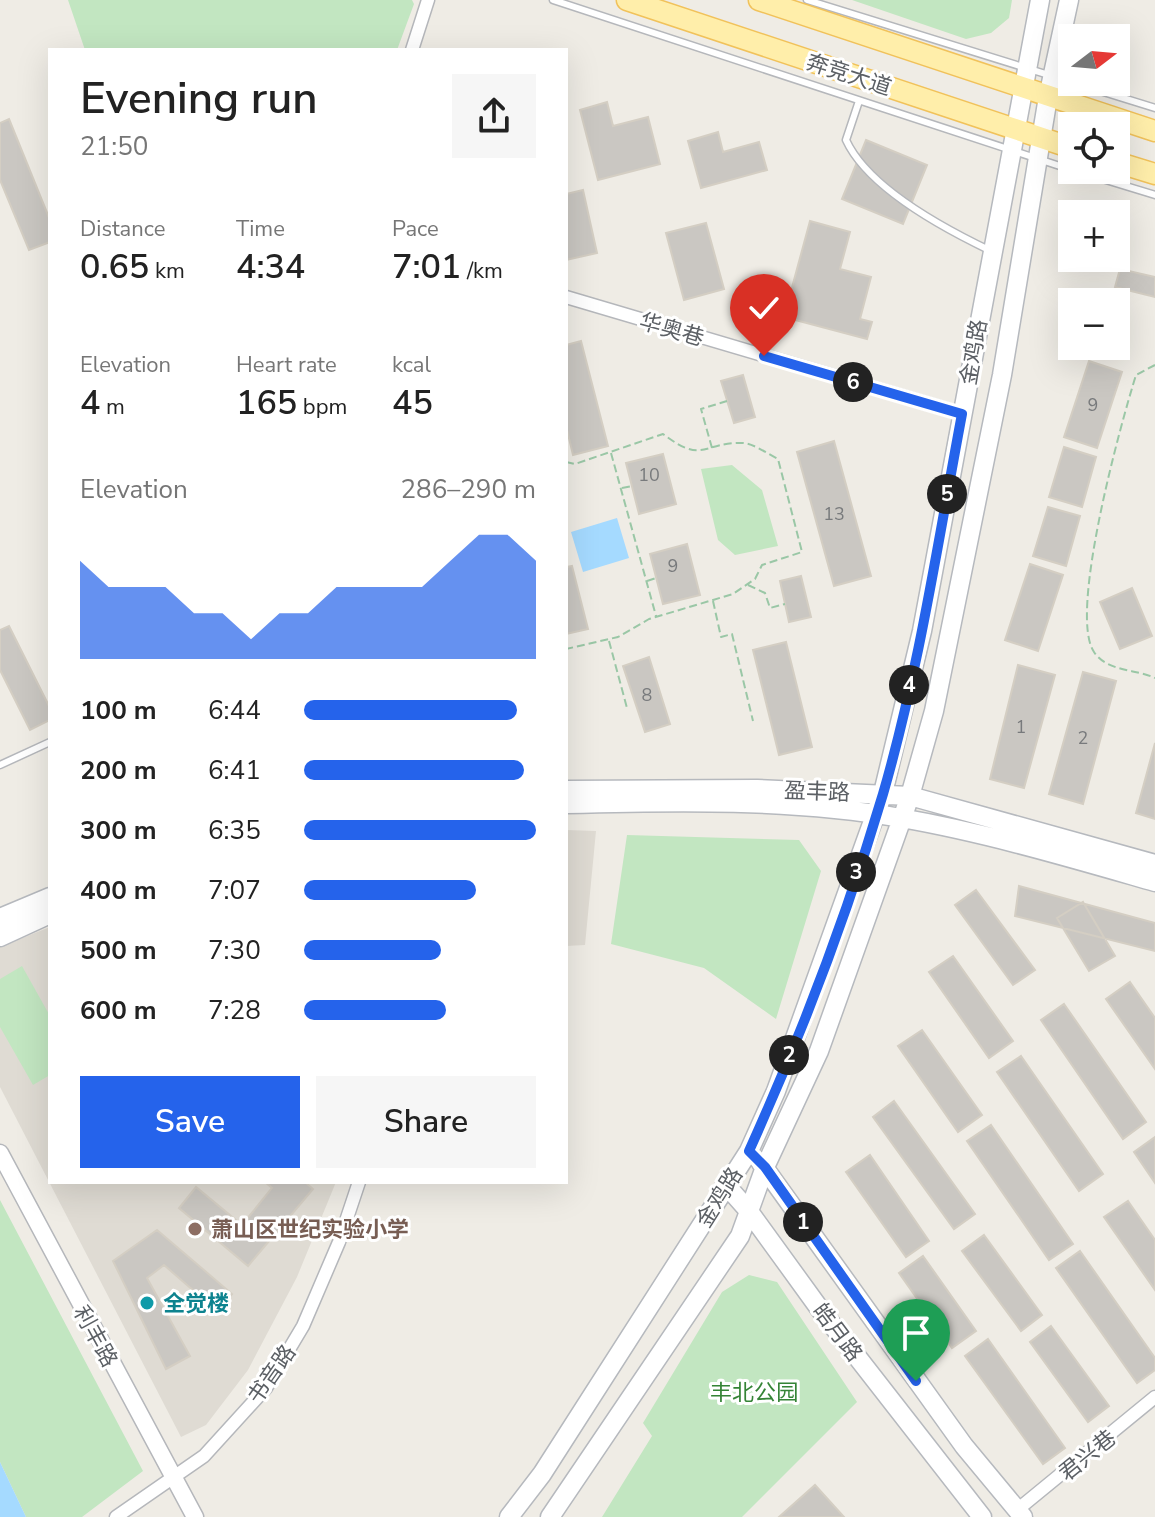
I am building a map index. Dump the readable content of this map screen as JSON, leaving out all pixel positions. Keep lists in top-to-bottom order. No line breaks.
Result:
{"streets":{"main road":["奔竞大道","金鸡路","盈丰路","皓月路"],"street":["华奥巷","利丰路","书音路","君兴巷"]},"crossings":[["奔竞大道","金鸡路"],["华奥巷","金鸡路"],["金鸡路","盈丰路"],["金鸡路","皓月路"],["皓月路","君兴巷"],["利丰路","书音路"]],"parks":["丰北公园"],"places":["萧山区世纪实验小学","全觉楼"],"house_numbers":["9","10","13","9","8","1","2"],"north":"right","page":{"map_buttons":["+","−"],"heading":["Evening run","21:50"],"stats":[["Distance","0.65 km"],["Time","4:34"],["Pace","7:01 /km"],["Elevation","4 m"],["Heart rate","165 bpm"],["kcal","45"]],"pins":["6","5","4","3","2","1"],"chart":["Elevation","286–290 m"],"list":[{"name":"100 m","note":"6:44"},{"name":"200 m","note":"6:41"},{"name":"300 m","note":"6:35"},{"name":"400 m","note":"7:07"},{"name":"500 m","note":"7:30"},{"name":"600 m","note":"7:28"}],"buttons":["Save","Share"]}}
